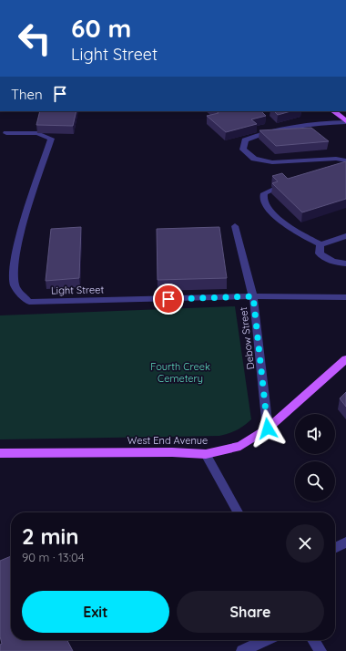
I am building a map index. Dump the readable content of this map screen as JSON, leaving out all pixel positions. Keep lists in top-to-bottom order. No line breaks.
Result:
{"streets":{"main road":["West End Avenue"],"street":["Light Street","Debow Street"]},"crossings":[["Light Street","Debow Street"],["Debow Street","West End Avenue"]],"parks":["Fourth Creek Cemetery"],"page":{"turn":["60 m","Light Street"],"then":"Then","heading":["2 min","90 m · 13:04"],"buttons":["Exit","Share"]}}
